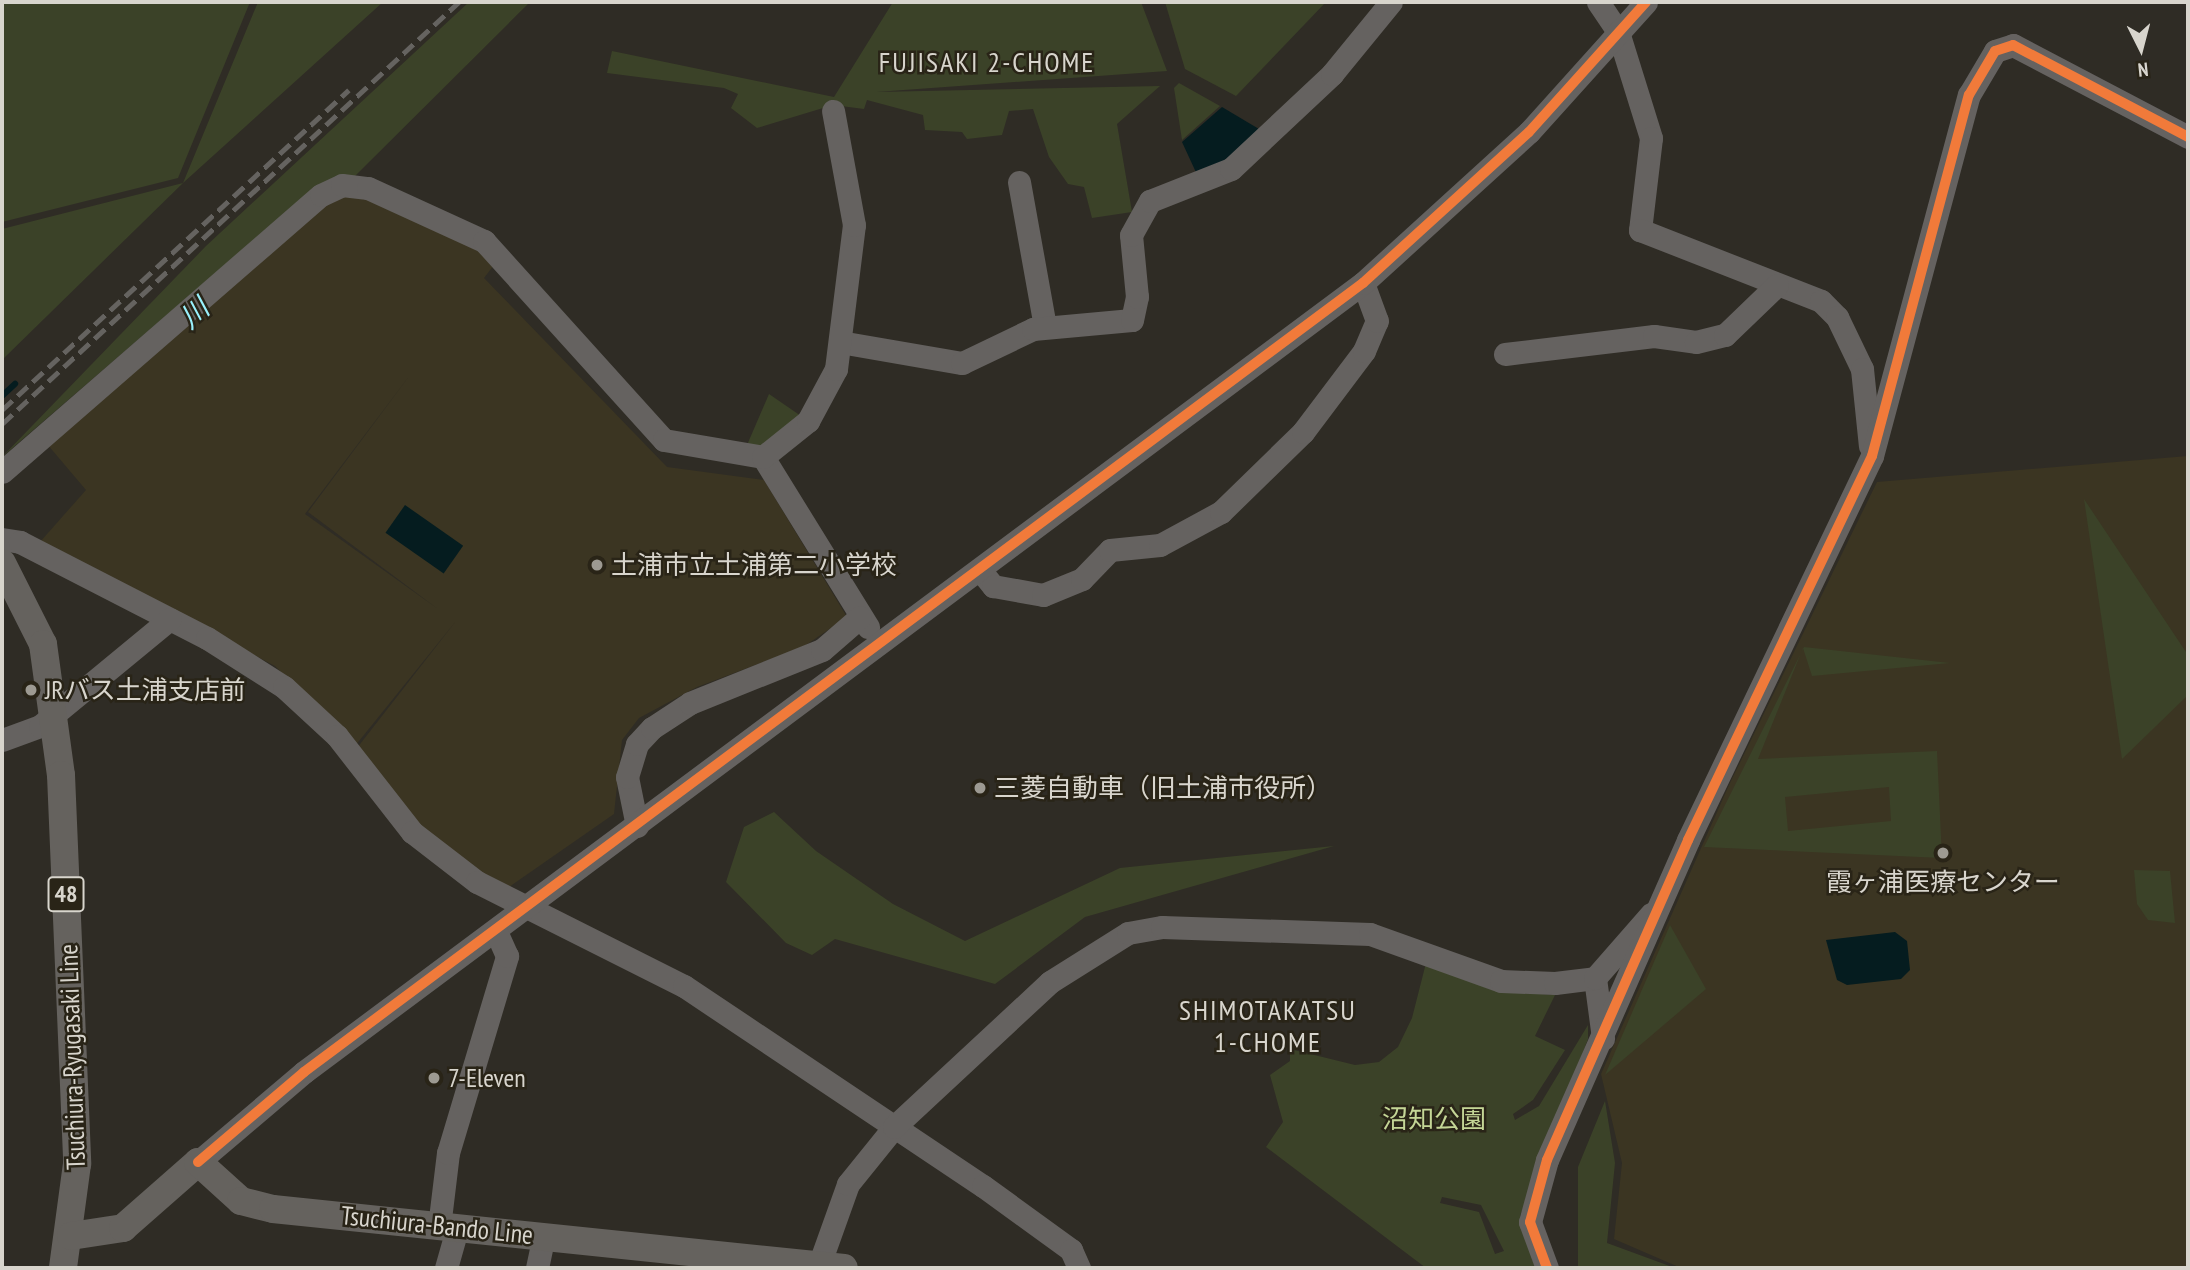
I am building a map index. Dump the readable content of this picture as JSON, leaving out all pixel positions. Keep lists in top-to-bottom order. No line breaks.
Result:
{"streets":{"main road":["48","Tsuchiura-Ryugasaki Line","Tsuchiura-Bando Line"]},"districts":["FUJISAKI 2-CHOME","SHIMOTAKATSU 1-CHOME"],"water":["川"],"parks":["沼知公園"],"places":["土浦市立土浦第二小学校","JRバス土浦支店前","三菱自動車（旧土浦市役所）","霞ヶ浦医療センター","7-Eleven"],"north":"bottom"}
